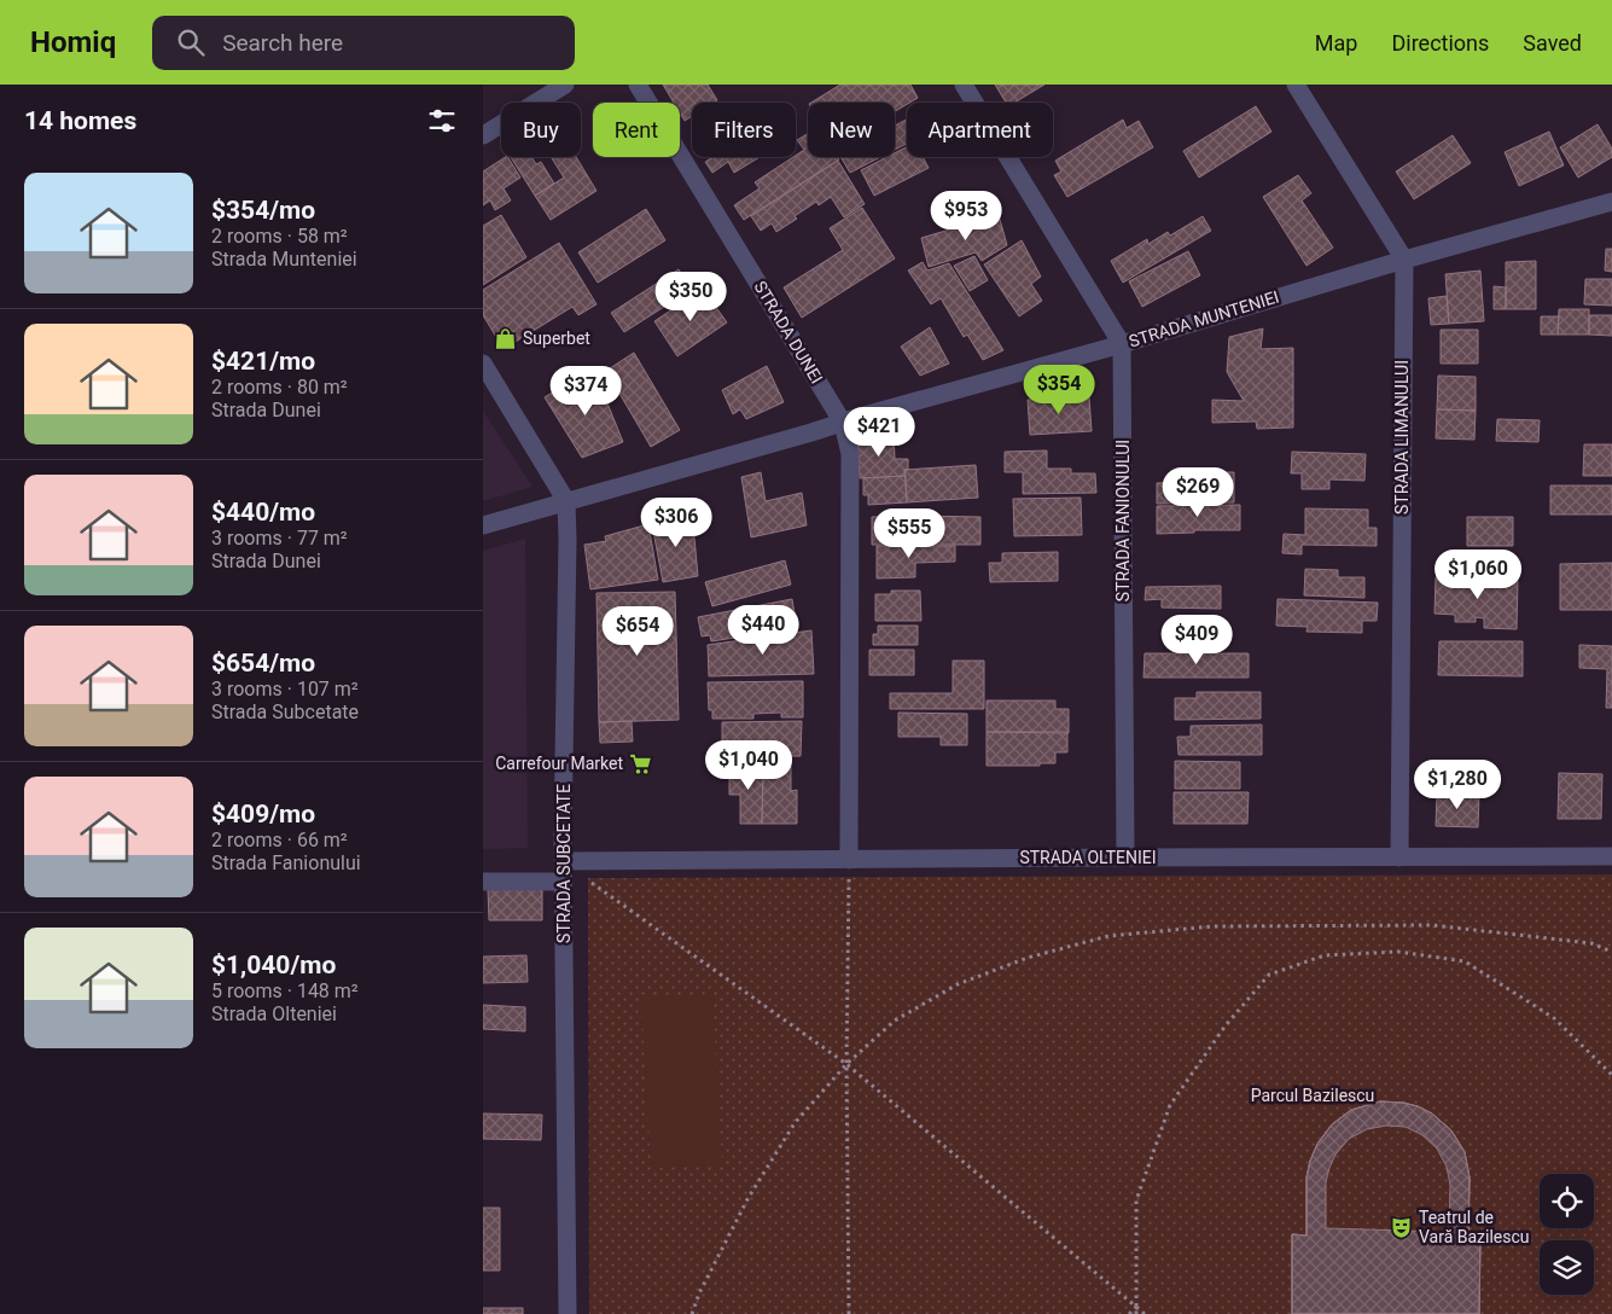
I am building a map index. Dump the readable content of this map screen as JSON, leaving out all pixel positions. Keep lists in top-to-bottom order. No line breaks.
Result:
{"streets":{"street":["STRADA MUNTENIEI","STRADA DUNEI","STRADA LIMANULUI","STRADA FANIONULUI","STRADA OLTENIEI","STRADA SUBCETATE"]},"crossings":[["STRADA MUNTENIEI","STRADA DUNEI"],["STRADA MUNTENIEI","STRADA LIMANULUI"],["STRADA MUNTENIEI","STRADA FANIONULUI"],["STRADA MUNTENIEI","STRADA SUBCETATE"],["STRADA DUNEI","STRADA OLTENIEI"],["STRADA LIMANULUI","STRADA OLTENIEI"],["STRADA FANIONULUI","STRADA OLTENIEI"],["STRADA OLTENIEI","STRADA SUBCETATE"]],"parks":["Parcul Bazilescu"],"places":{"shop":["Superbet"],"supermarket":["Carrefour Market"],"theatre":["Teatrul de Vară Bazilescu"]},"page":{"header":"Homiq","search":"Search here","nav":["Map","Directions","Saved"],"heading":"14 homes","chip":["Buy","Rent","Filters","New","Apartment"],"list":[{"name":"$354/mo","note":"2 rooms · 58 m² · Strada Munteniei"},{"name":"$421/mo","note":"2 rooms · 80 m² · Strada Dunei"},{"name":"$440/mo","note":"3 rooms · 77 m² · Strada Dunei"},{"name":"$654/mo","note":"3 rooms · 107 m² · Strada Subcetate"},{"name":"$409/mo","note":"2 rooms · 66 m² · Strada Fanionului"},{"name":"$1,040/mo","note":"5 rooms · 148 m² · Strada Olteniei"}],"price":["$953","$350","$354","$374","$421","$269","$306","$555","$1,060","$440","$654","$409","$1,040","$1,280"]}}
